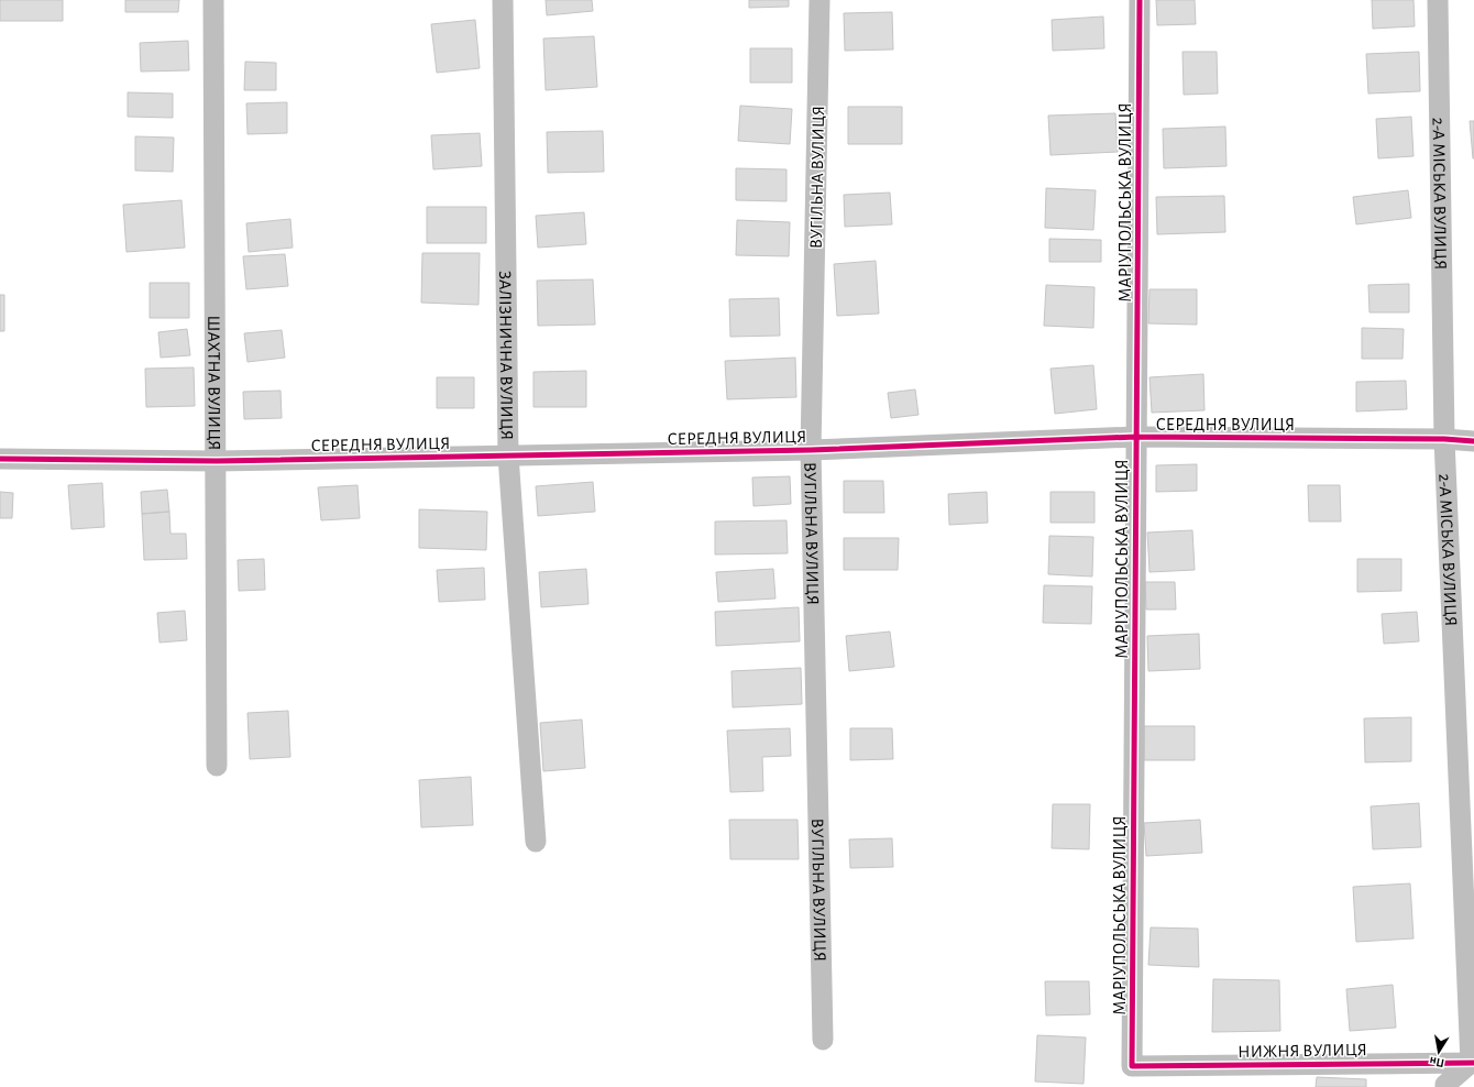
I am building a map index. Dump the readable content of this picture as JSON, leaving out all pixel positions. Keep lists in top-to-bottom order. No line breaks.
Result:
{"streets":{"street":["ВУГІЛЬНА ВУЛИЦЯ","2-А МІСЬКА ВУЛИЦЯ","МАРІУПОЛЬСЬКА ВУЛИЦЯ","ЗАЛІЗНИЧНА ВУЛИЦЯ","ШАХТНА ВУЛИЦЯ","СЕРЕДНЯ ВУЛИЦЯ","НИЖНЯ ВУЛИЦЯ"]},"crossings":[["ВУГІЛЬНА ВУЛИЦЯ","СЕРЕДНЯ ВУЛИЦЯ"],["2-А МІСЬКА ВУЛИЦЯ","СЕРЕДНЯ ВУЛИЦЯ"],["2-А МІСЬКА ВУЛИЦЯ","НИЖНЯ ВУЛИЦЯ"],["МАРІУПОЛЬСЬКА ВУЛИЦЯ","СЕРЕДНЯ ВУЛИЦЯ"],["МАРІУПОЛЬСЬКА ВУЛИЦЯ","НИЖНЯ ВУЛИЦЯ"],["ЗАЛІЗНИЧНА ВУЛИЦЯ","СЕРЕДНЯ ВУЛИЦЯ"],["ШАХТНА ВУЛИЦЯ","СЕРЕДНЯ ВУЛИЦЯ"]],"north":"bottom"}
